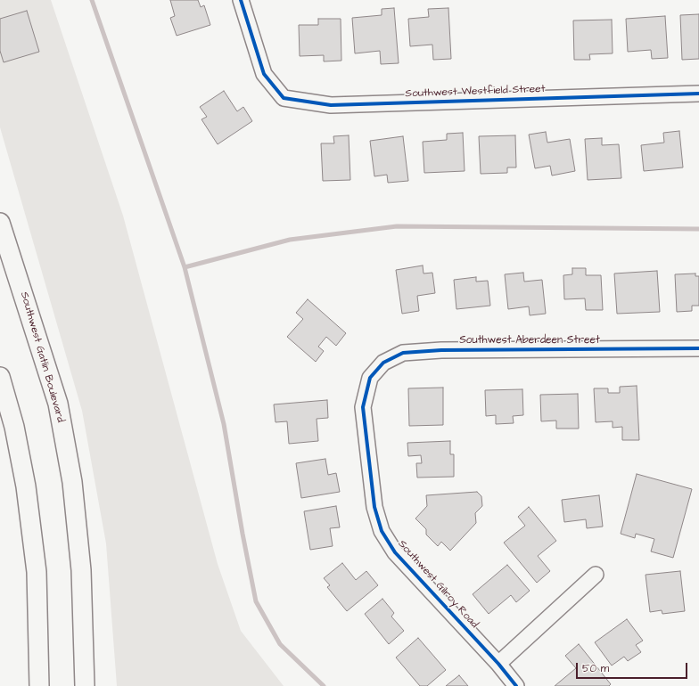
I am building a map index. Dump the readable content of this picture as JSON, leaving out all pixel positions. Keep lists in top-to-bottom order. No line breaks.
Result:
{"streets":{"main road":["Southwest Gatlin Boulevard"],"street":["Southwest Westfield Street","Southwest Aberdeen Street","Southwest Gilroy Road"]},"crossings":[["Southwest Aberdeen Street","Southwest Gilroy Road"]],"scale_bar":"50 m"}
